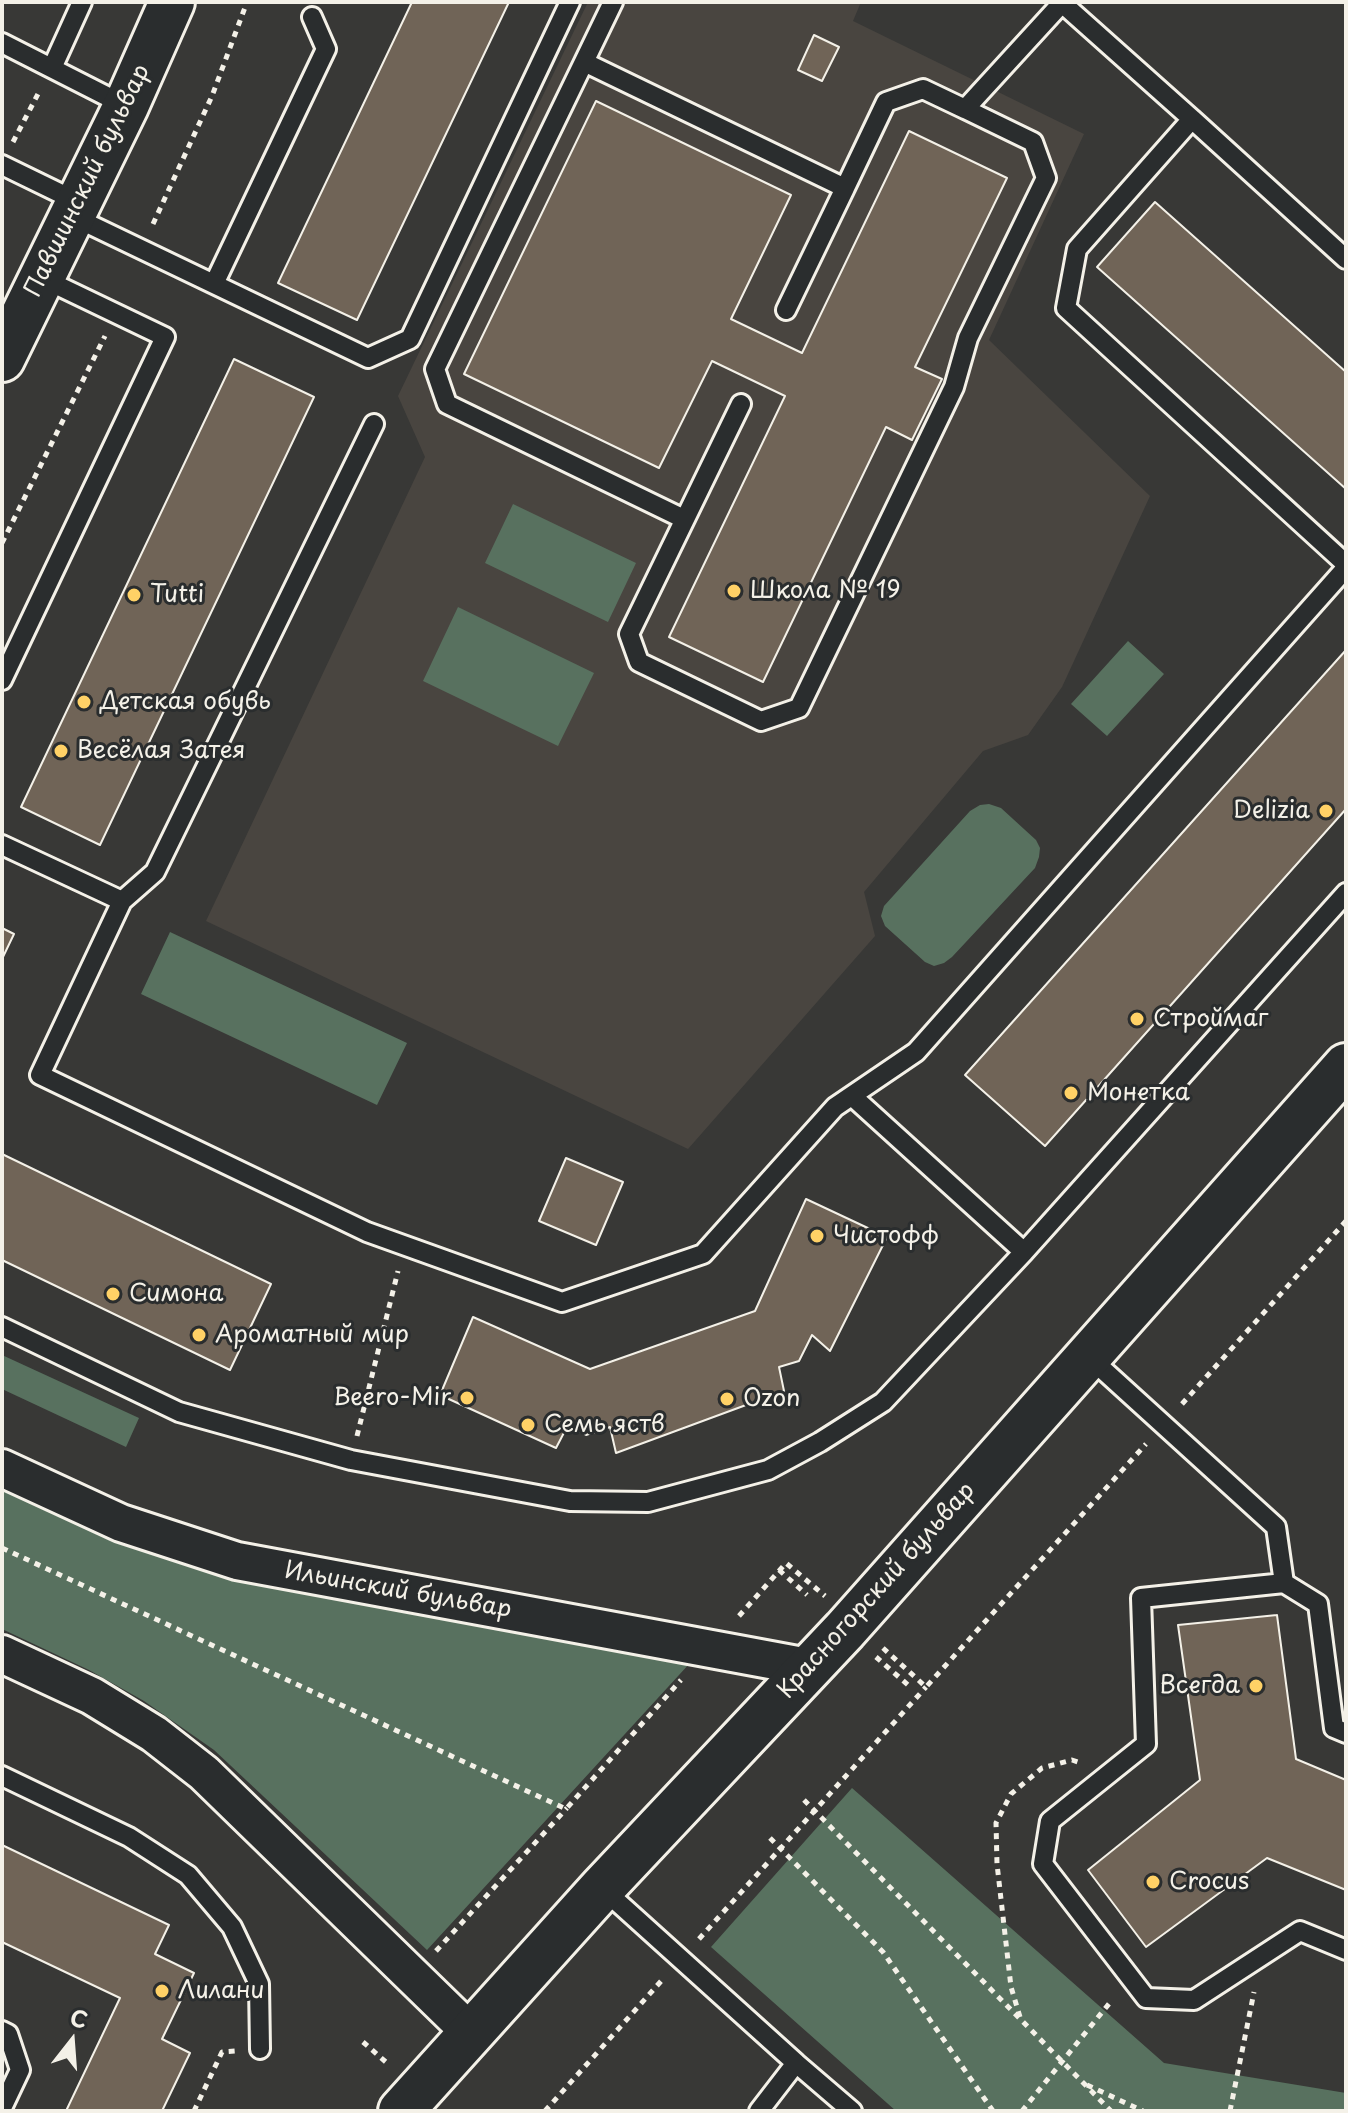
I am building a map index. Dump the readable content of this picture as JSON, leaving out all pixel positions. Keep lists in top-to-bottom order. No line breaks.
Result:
{"streets":{"main road":["Павшинский бульвар","Красногорский бульвар"],"street":["Ильинский бульвар"]},"crossings":[["Ильинский бульвар","Красногорский бульвар"]],"places":["Школа № 19","Tutti","Детская обувь","Весёлая Затея","Delizia","Строймаг","Монетка","Чистофф","Симона","Ароматный мир","Beero-Mir","Ozon","Семь яств","Всегда","Crocus","Лилани"],"north":"top"}
